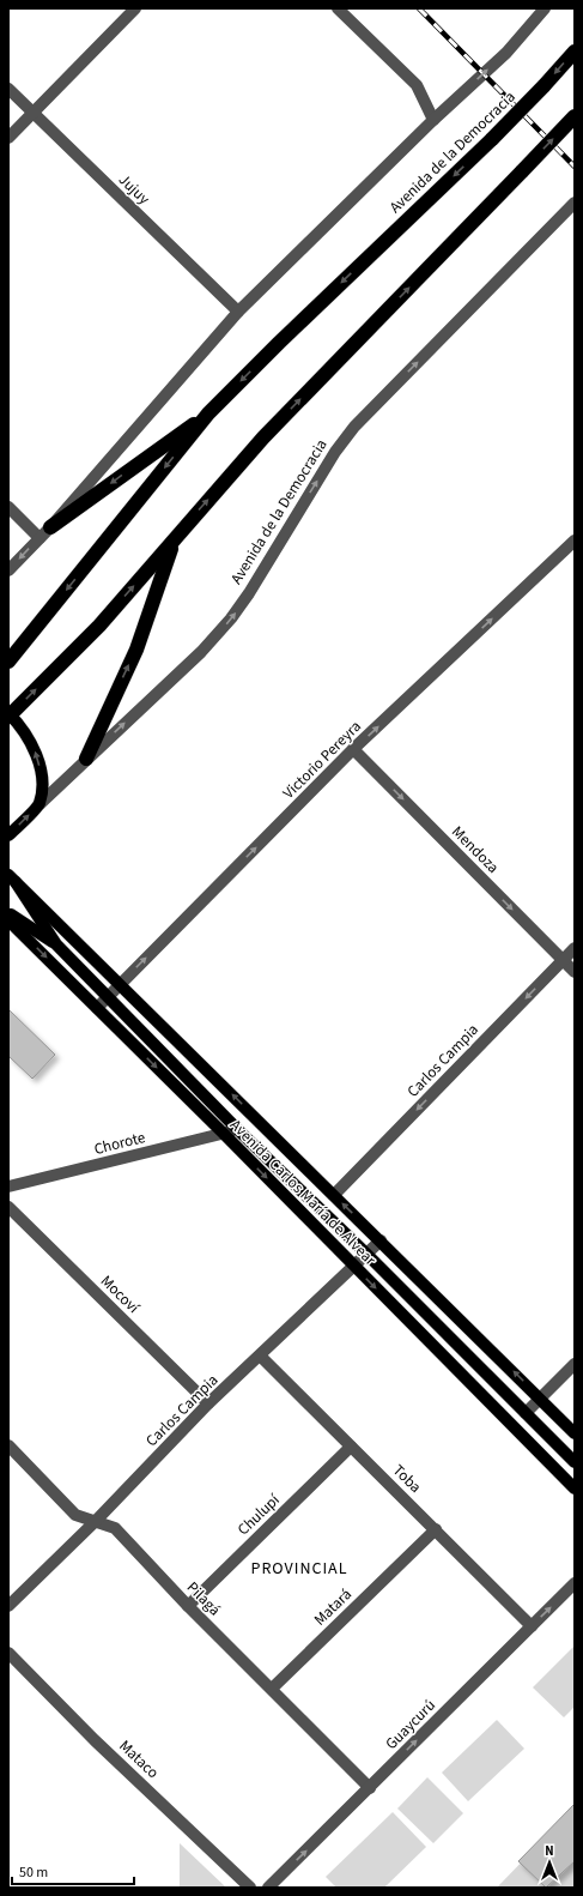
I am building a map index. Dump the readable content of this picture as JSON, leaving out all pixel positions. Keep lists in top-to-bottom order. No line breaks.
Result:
{"streets":{"highway":["Avenida de la Democracia"],"main road":["Avenida Carlos María de Alvear"],"street":["Jujuy","Victorio Pereyra","Mendoza","Carlos Campia","Chorote","Mocoví","Toba","Chulupí","Pilagá","Matará","Guaycurú","Mataco"]},"crossings":[["Victorio Pereyra","Mendoza"],["Victorio Pereyra","Avenida Carlos María de Alvear"],["Mendoza","Carlos Campia"],["Carlos Campia","Avenida Carlos María de Alvear"],["Carlos Campia","Mocoví"],["Carlos Campia","Toba"],["Carlos Campia","Pilagá"],["Chorote","Avenida Carlos María de Alvear"],["Toba","Chulupí"],["Toba","Matará"],["Toba","Guaycurú"],["Chulupí","Pilagá"],["Pilagá","Matará"],["Pilagá","Guaycurú"]],"one_way":["Victorio Pereyra","Mendoza","Carlos Campia","Guaycurú"],"districts":["PROVINCIAL"],"scale_bar":"50 m","north":"top"}
